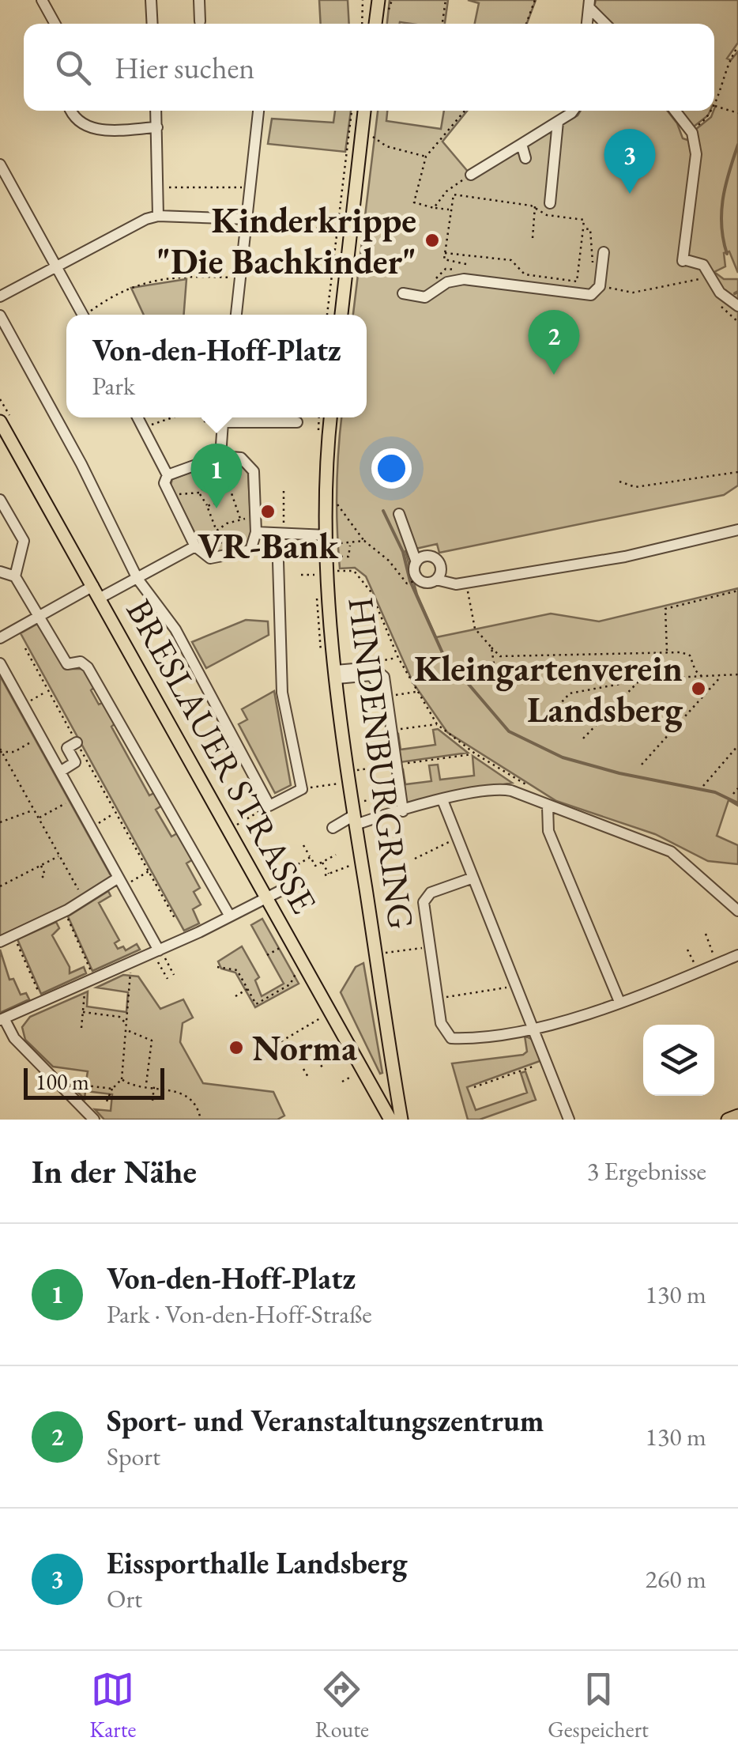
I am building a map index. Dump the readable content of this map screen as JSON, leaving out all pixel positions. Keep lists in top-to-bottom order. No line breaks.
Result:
{"streets":{"main road":["BRESLAUER STRASSE","HINDENBURGRING"]},"places":["Kinderkrippe \"Die Bachkinder\"","VR-Bank","Kleingartenverein Landsberg","Norma"],"scale_bar":"100 m","page":{"search":"Hier suchen","pins":["3","2","1"],"popup":["Von-den-Hoff-Platz","Park"],"scale":"100 m","heading":["In der Nähe","3 Ergebnisse"],"list":[{"mark":"1","name":"Von-den-Hoff-Platz","note":"Park · Von-den-Hoff-Straße","value":"130 m"},{"mark":"2","name":"Sport- und Veranstaltungszentrum","note":"Sport","value":"130 m"},{"mark":"3","name":"Eissporthalle Landsberg","note":"Ort","value":"260 m"}],"nav":["Karte","Route","Gespeichert"]}}
